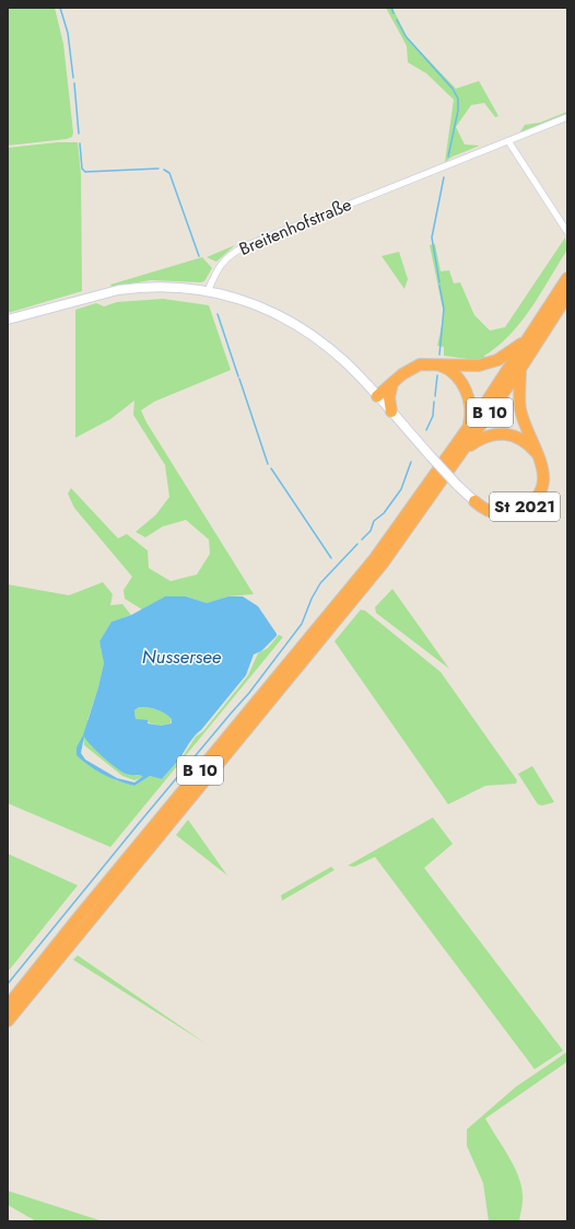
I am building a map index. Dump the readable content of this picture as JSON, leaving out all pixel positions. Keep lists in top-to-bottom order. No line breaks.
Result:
{"streets":{"highway":["B 10","St 2021"],"street":["Breitenhofstraße"]},"crossings":[["Breitenhofstraße","St 2021"]],"water":["Nussersee"]}
